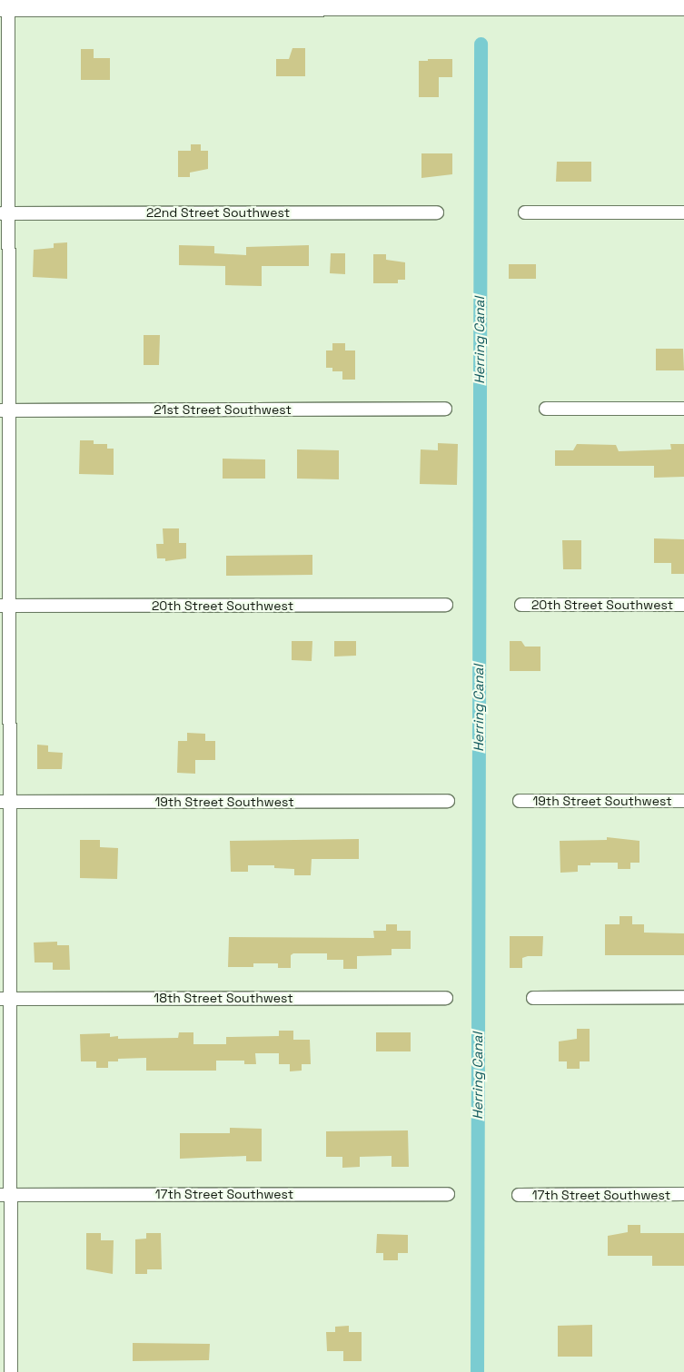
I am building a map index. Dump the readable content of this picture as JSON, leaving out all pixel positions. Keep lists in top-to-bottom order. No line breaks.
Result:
{"streets":{"street":["22nd Street Southwest","21st Street Southwest","20th Street Southwest","19th Street Southwest","18th Street Southwest","17th Street Southwest"]},"water":["Herring Canal"]}
